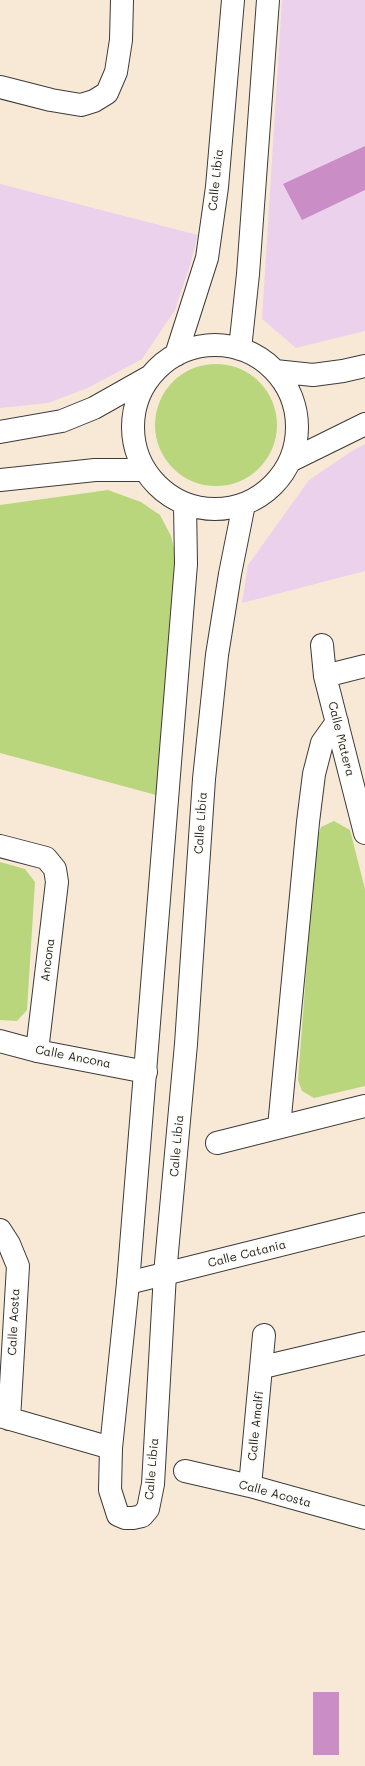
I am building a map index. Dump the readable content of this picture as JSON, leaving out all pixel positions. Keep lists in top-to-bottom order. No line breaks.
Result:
{"streets":{"street":["Calle Libia","Calle Matera","Ancona","Calle Ancona","Calle Catania","Calle Aosta","Calle Amalfi","Calle Acosta"]},"crossings":[["Calle Libia","Calle Ancona"],["Calle Libia","Calle Catania"],["Calle Libia","Calle Aosta"],["Ancona","Calle Ancona"],["Calle Amalfi","Calle Acosta"]]}
